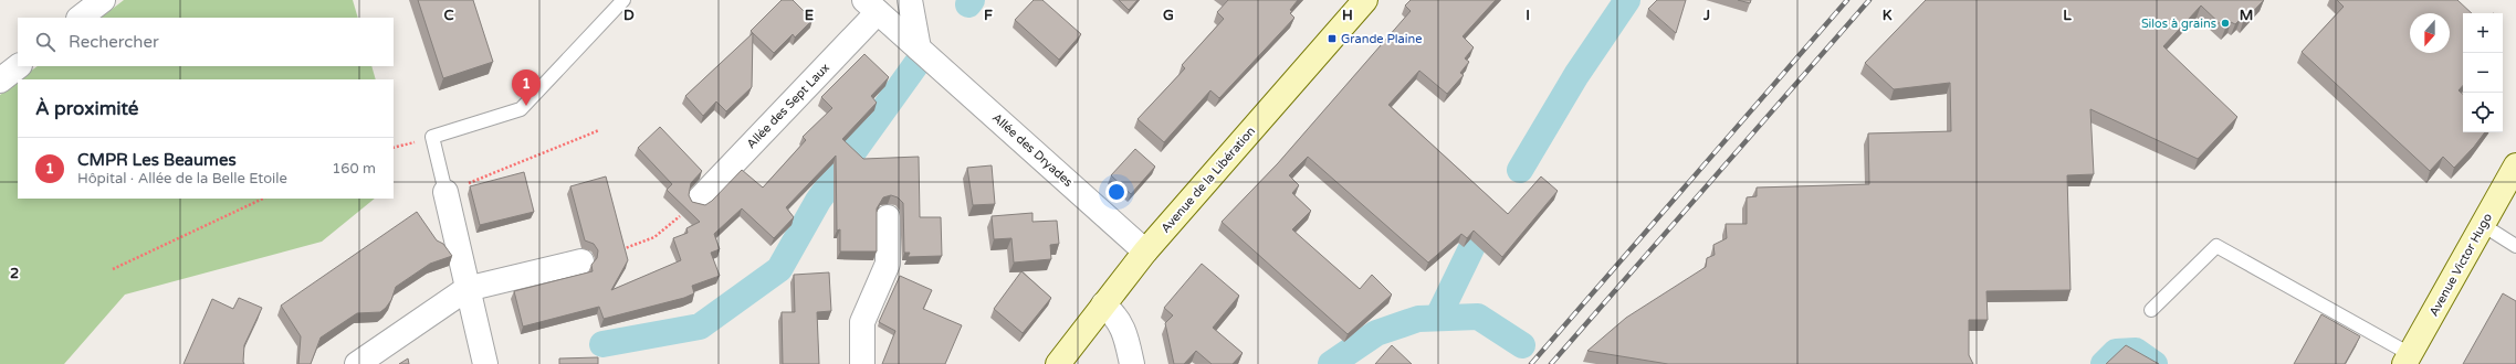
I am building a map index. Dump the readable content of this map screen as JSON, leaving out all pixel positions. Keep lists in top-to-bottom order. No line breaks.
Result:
{"streets":{"main road":["Avenue de la Libération","Avenue Victor Hugo"],"street":["Allée des Sept Laux","Allée des Dryades"]},"crossings":[["Allée des Sept Laux","Allée des Dryades"],["Allée des Dryades","Avenue de la Libération"]],"places":{"other":["Silos à grains"],"transit":["Grande Plaine"]},"north":"bottom","page":{"map_buttons":["+","−"],"search":"Rechercher","pins":"1","heading":"À proximité","list":[{"mark":"1","name":"CMPR Les Beaumes","note":"Hôpital · Allée de la Belle Etoile","value":"160 m"}]},"grid":{"columns":["C","D","E","F","G","H","I","J","K","L","M"],"rows":["2"]}}
